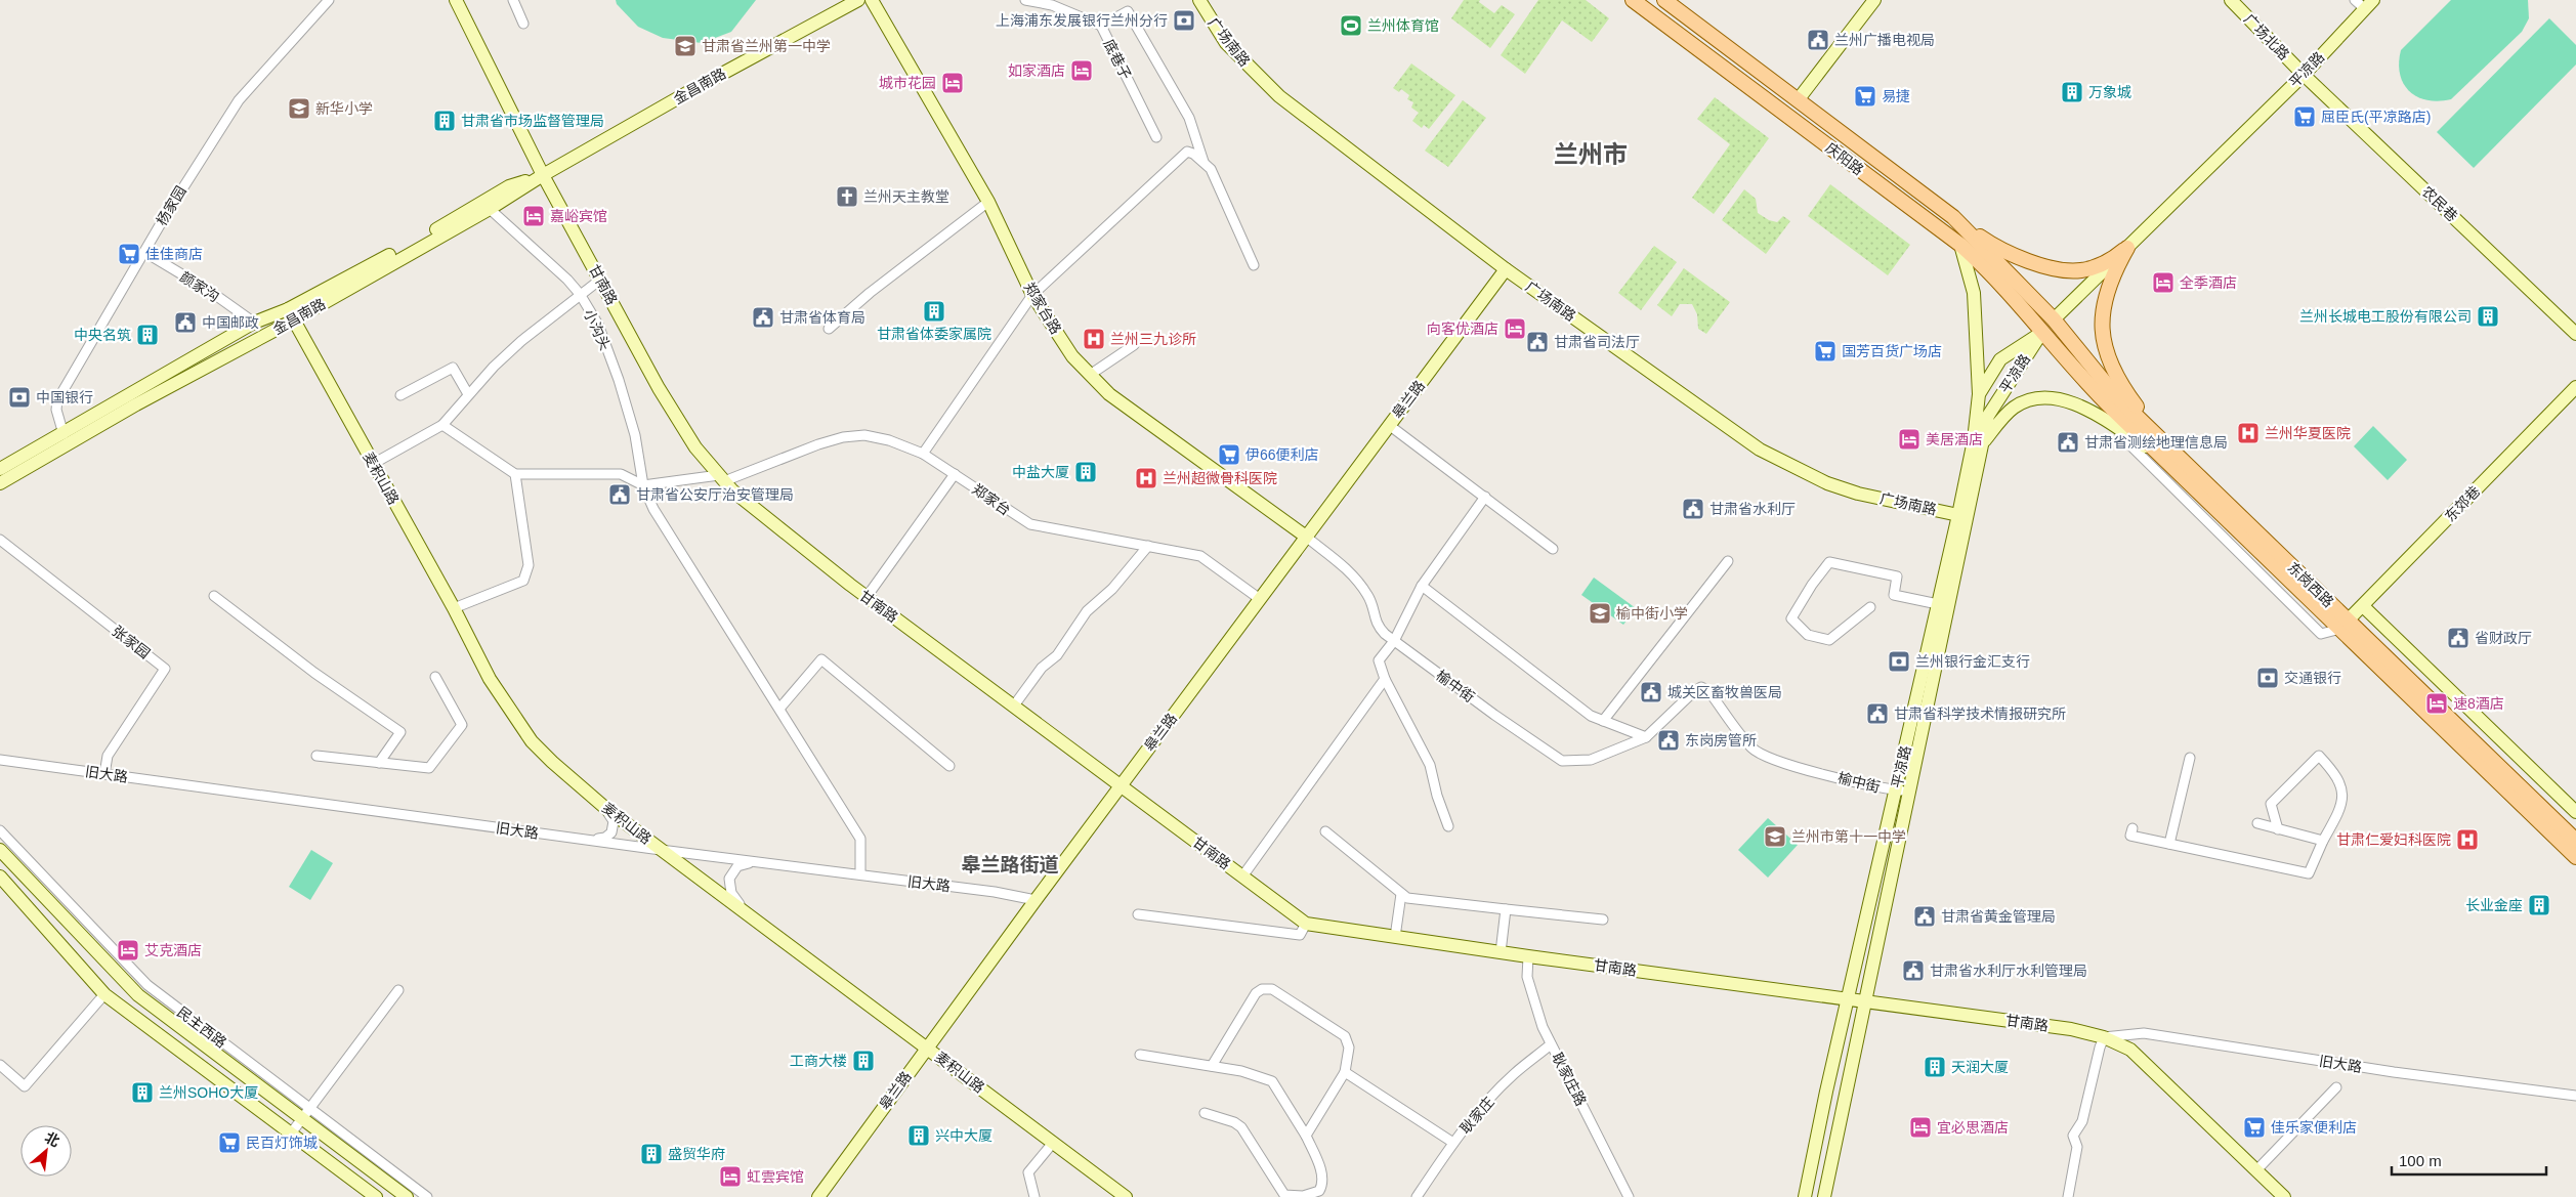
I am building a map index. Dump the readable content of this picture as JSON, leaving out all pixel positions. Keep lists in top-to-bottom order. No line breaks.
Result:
{"streets":{"main road":["平凉路","庆阳路","东岗西路"],"street":["广场北路","广场南路","底巷子","金昌南路","农民巷","杨家园","甘南路","颜家沟","郑家台路","小沟头","皋兰路","麦积山路","郑家台","东郊巷","张家园","榆中街","旧大路","民主西路","耿家庄路","耿家庄"]},"crossings":[["广场北路","平凉路"],["广场北路","农民巷"],["广场南路","平凉路"],["广场南路","皋兰路"],["平凉路","庆阳路"],["平凉路","农民巷"],["平凉路","甘南路"],["平凉路","东岗西路"],["平凉路","榆中街"],["金昌南路","杨家园"],["金昌南路","甘南路"],["金昌南路","颜家沟"],["金昌南路","小沟头"],["金昌南路","麦积山路"],["庆阳路","东岗西路"],["杨家园","颜家沟"],["甘南路","皋兰路"],["甘南路","郑家台"],["甘南路","旧大路"],["甘南路","耿家庄路"],["郑家台路","皋兰路"],["郑家台路","榆中街"],["小沟头","郑家台"],["小沟头","旧大路"],["皋兰路","麦积山路"],["皋兰路","郑家台"],["皋兰路","榆中街"],["皋兰路","旧大路"],["麦积山路","旧大路"],["东郊巷","东岗西路"],["张家园","旧大路"],["耿家庄路","耿家庄"]],"districts":["兰州市","皋兰路街道"],"places":{"bank":["上海浦东发展银行兰州分行","中国银行","兰州银行金汇支行","交通银行"],"sports":["兰州体育馆"],"public building":["兰州广播电视局","甘肃省体育局","中国邮政","甘肃省司法厅","甘肃省测绘地理信息局","甘肃省公安厅治安管理局","甘肃省水利厅","省财政厅","城关区畜牧兽医局","甘肃省科学技术情报研究所","东岗房管所","甘肃省黄金管理局","甘肃省水利厅水利管理局"],"school or university":["甘肃省兰州第一中学","新华小学","榆中街小学","兰州市第十一中学"],"hotel":["如家酒店","城市花园","嘉峪宾馆","全季酒店","向客优酒店","美居酒店","速8酒店","艾克酒店","宜必思酒店","虹雲宾馆"],"building":["万象城","甘肃省市场监督管理局","甘肃省体委家属院","兰州长城电工股份有限公司","中央名筑","中盐大厦","长业金座","工商大楼","天润大厦","兰州SOHO大厦","兴中大厦","盛贸华府"],"supermarket":["易捷","屈臣氏(平凉路店)","佳佳商店","国芳百货广场店","伊66便利店","佳乐家便利店","民百灯饰城"],"church":["兰州天主教堂"],"hospital":["兰州三九诊所","兰州华夏医院","兰州超微骨科医院","甘肃仁爱妇科医院"]},"scale_bar":"100 m","north":"top right"}
